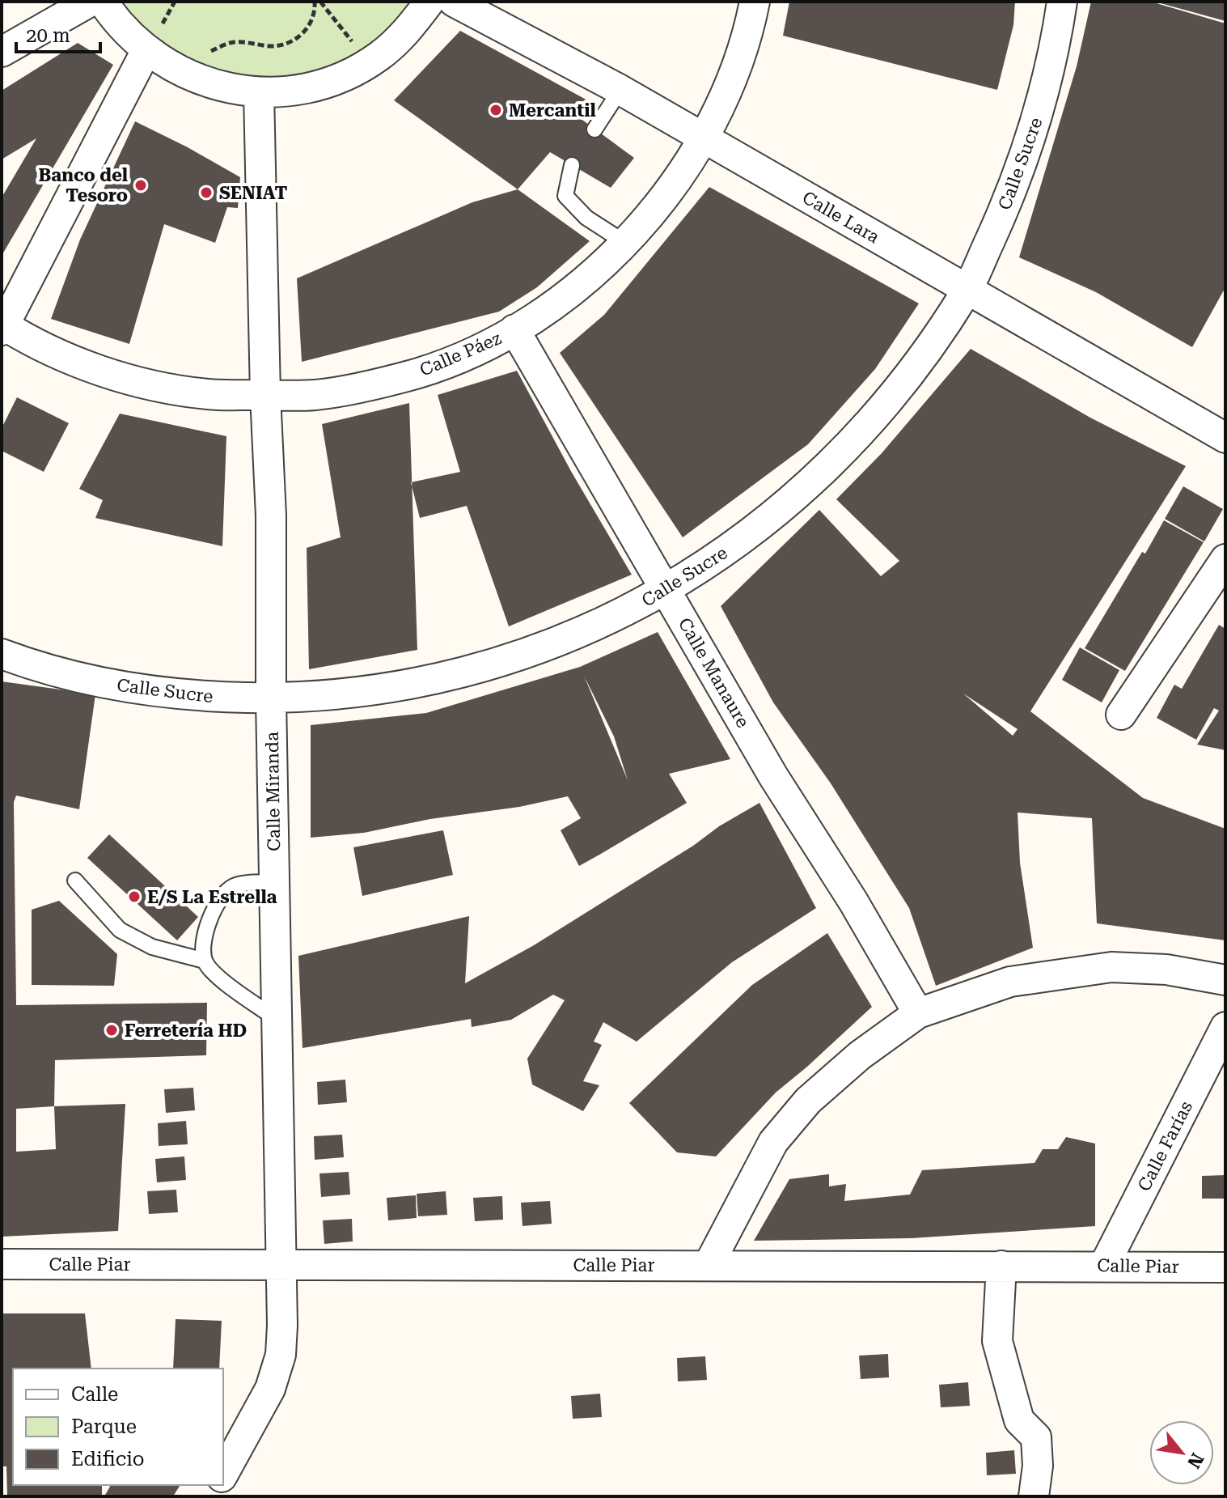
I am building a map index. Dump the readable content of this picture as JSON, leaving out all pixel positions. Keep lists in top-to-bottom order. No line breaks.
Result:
{"streets":{"street":["Calle Sucre","Calle Lara","Calle Páez","Calle Manaure","Calle Miranda","Calle Farías","Calle Piar"]},"crossings":[["Calle Sucre","Calle Lara"],["Calle Sucre","Calle Manaure"],["Calle Sucre","Calle Miranda"],["Calle Lara","Calle Páez"],["Calle Páez","Calle Manaure"],["Calle Páez","Calle Miranda"],["Calle Miranda","Calle Piar"],["Calle Farías","Calle Piar"]],"places":["Mercantil","Banco del Tesoro","SENIAT","E/S La Estrella","Ferretería HD"],"legend":["Calle","Parque","Edificio"],"scale_bar":"20 m","north":"bottom right"}
